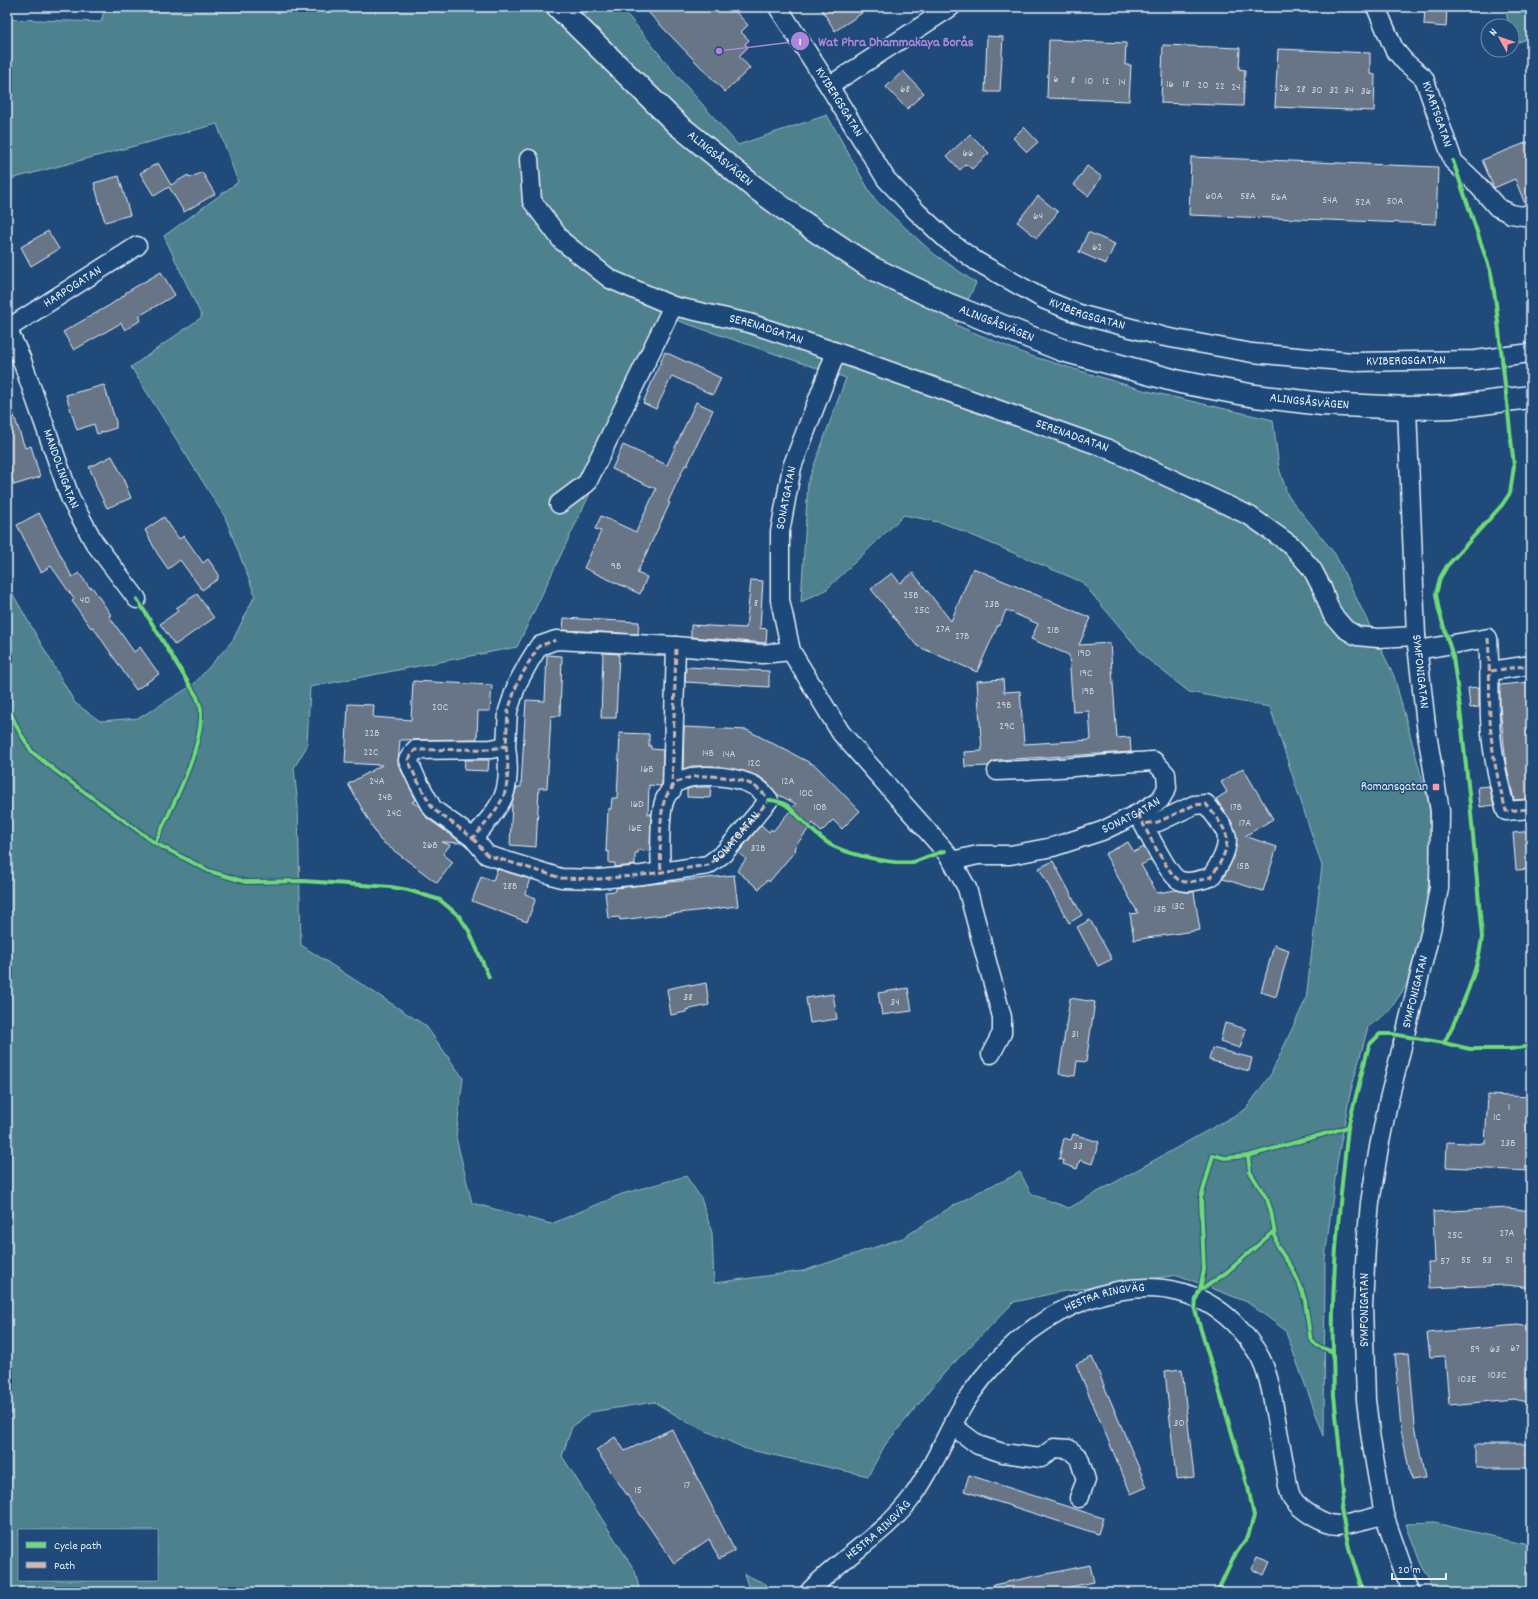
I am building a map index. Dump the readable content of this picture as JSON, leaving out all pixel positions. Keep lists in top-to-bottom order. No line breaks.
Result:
{"streets":{"main road":["ALINGSÅSVÄGEN"],"street":["KVIBERGSGATAN","KVARTSGATAN","HARPOGATAN","SERENADGATAN","MANDOLINGATAN","SONATGATAN","SYMFONIGATAN","HESTRA RINGVÄG"]},"crossings":[["ALINGSÅSVÄGEN","SYMFONIGATAN"],["HARPOGATAN","MANDOLINGATAN"],["SERENADGATAN","SONATGATAN"],["SERENADGATAN","SYMFONIGATAN"],["SYMFONIGATAN","HESTRA RINGVÄG"]],"places":{"other":["Wat Phra Dhammakaya Borås"],"transit":["Romansgatan"]},"house_numbers":["6","8","10","12","14","16","18","20","22","24","26","68","28","30","32","34","36","66","60A","58A","56A","54A","50A","52A","64","62","9B","25B","40","8","23B","25C","27A","21B","27B","19D","19C","19B","29B","20C","29C","22B","22C","14B","14A","12C","16B","24A","12A","10C","24B","16D","10B","17B","24C","17A","16E","26B","32B","15B","28B","13C","13B","38","34","31","1","1C","23B","33","27A","25C","55","53","51","57","67","59","63","103C","103E","30","17","15"],"legend":["Cycle path","Path"],"scale_bar":"20 m","north":"top left"}
